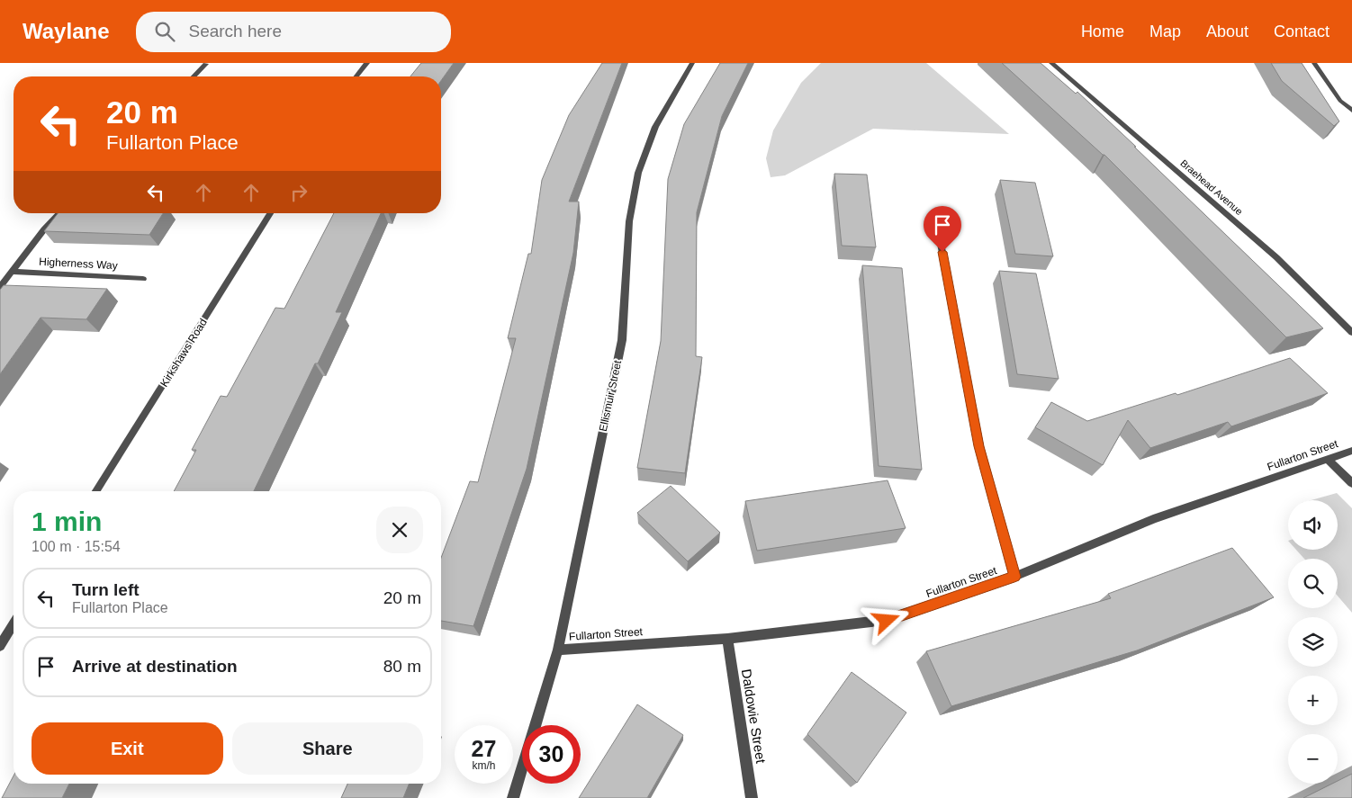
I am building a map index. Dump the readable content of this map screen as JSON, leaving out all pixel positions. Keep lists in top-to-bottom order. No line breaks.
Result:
{"streets":{"street":["Braehead Avenue","Higherness Way","Kirkshaws Road","Ellismuir Street","Fullarton Street","Daldowie Street"]},"crossings":[["Ellismuir Street","Fullarton Street"],["Fullarton Street","Daldowie Street"]],"page":{"header":"Waylane","search":"Search here","nav":["Home","Map","About","Contact"],"turn":["20 m","Fullarton Place"],"heading":["1 min","100 m · 15:54"],"map_buttons":["+","−"],"list":[{"name":"Turn left","note":"Fullarton Place","value":"20 m"},{"name":"Arrive at destination","value":"80 m"}],"buttons":["Exit","Share"],"speed":"27 km/h","limit":"30"}}
